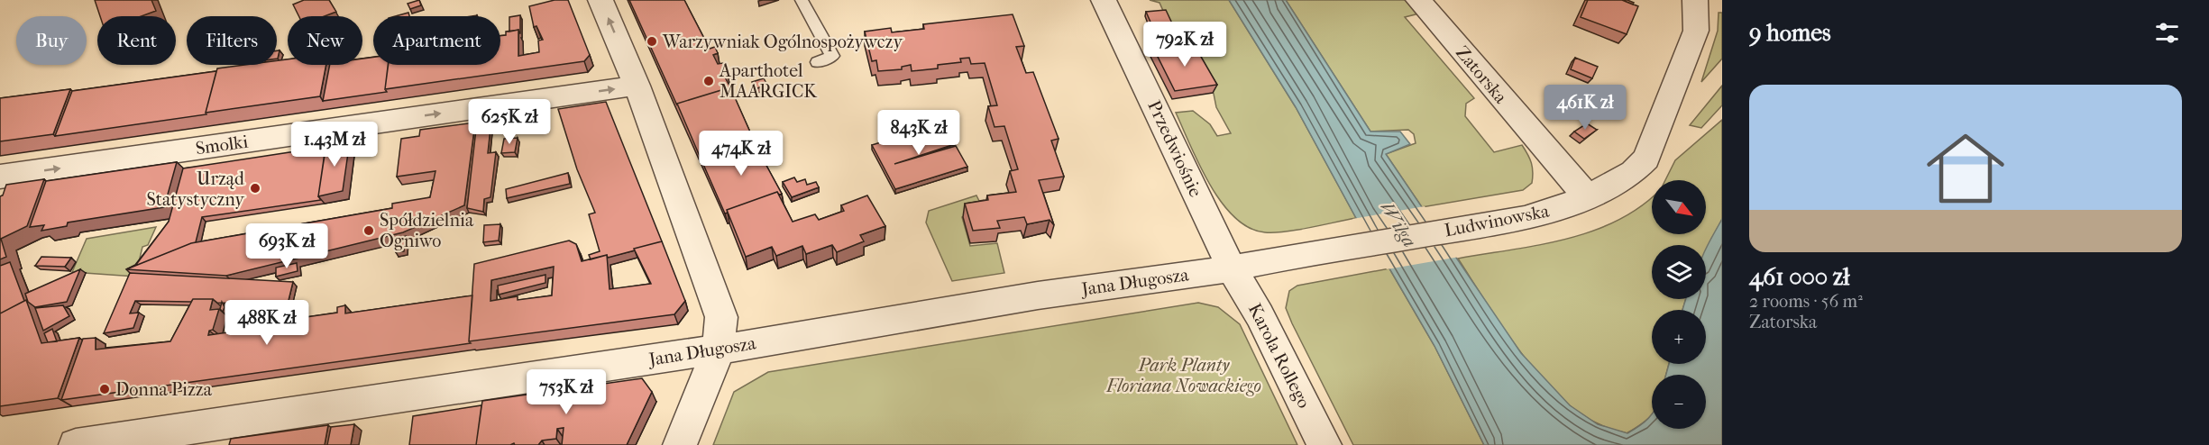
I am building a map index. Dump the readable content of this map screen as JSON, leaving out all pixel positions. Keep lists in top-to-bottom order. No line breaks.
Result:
{"streets":{"street":["Zatorska","Smolki","Przedwiośnie","Ludwinowska","Jana Długosza","Karola Rollego"]},"crossings":[["Zatorska","Ludwinowska"],["Przedwiośnie","Ludwinowska"],["Przedwiośnie","Jana Długosza"],["Przedwiośnie","Karola Rollego"],["Ludwinowska","Jana Długosza"],["Ludwinowska","Karola Rollego"],["Jana Długosza","Karola Rollego"]],"one_way":["Smolki"],"water":["Wilga"],"parks":["Park Planty Floriana Nowackiego"],"places":["Warzywniak Ogólnospożywczy","Aparthotel MAARGICK","Urząd Statystyczny","Spółdzielnia Ogniwo","Donna Pizza"],"north":"bottom right","page":{"heading":"9 homes","chip":["Buy","Rent","Filters","New","Apartment"],"price":["792K zł","461K zł","625K zł","843K zł","1.43M zł","474K zł","693K zł","488K zł","753K zł"],"list":[{"name":"461 000 zł","note":"2 rooms · 56 m² · Zatorska"}],"map_buttons":["+","−"]}}
